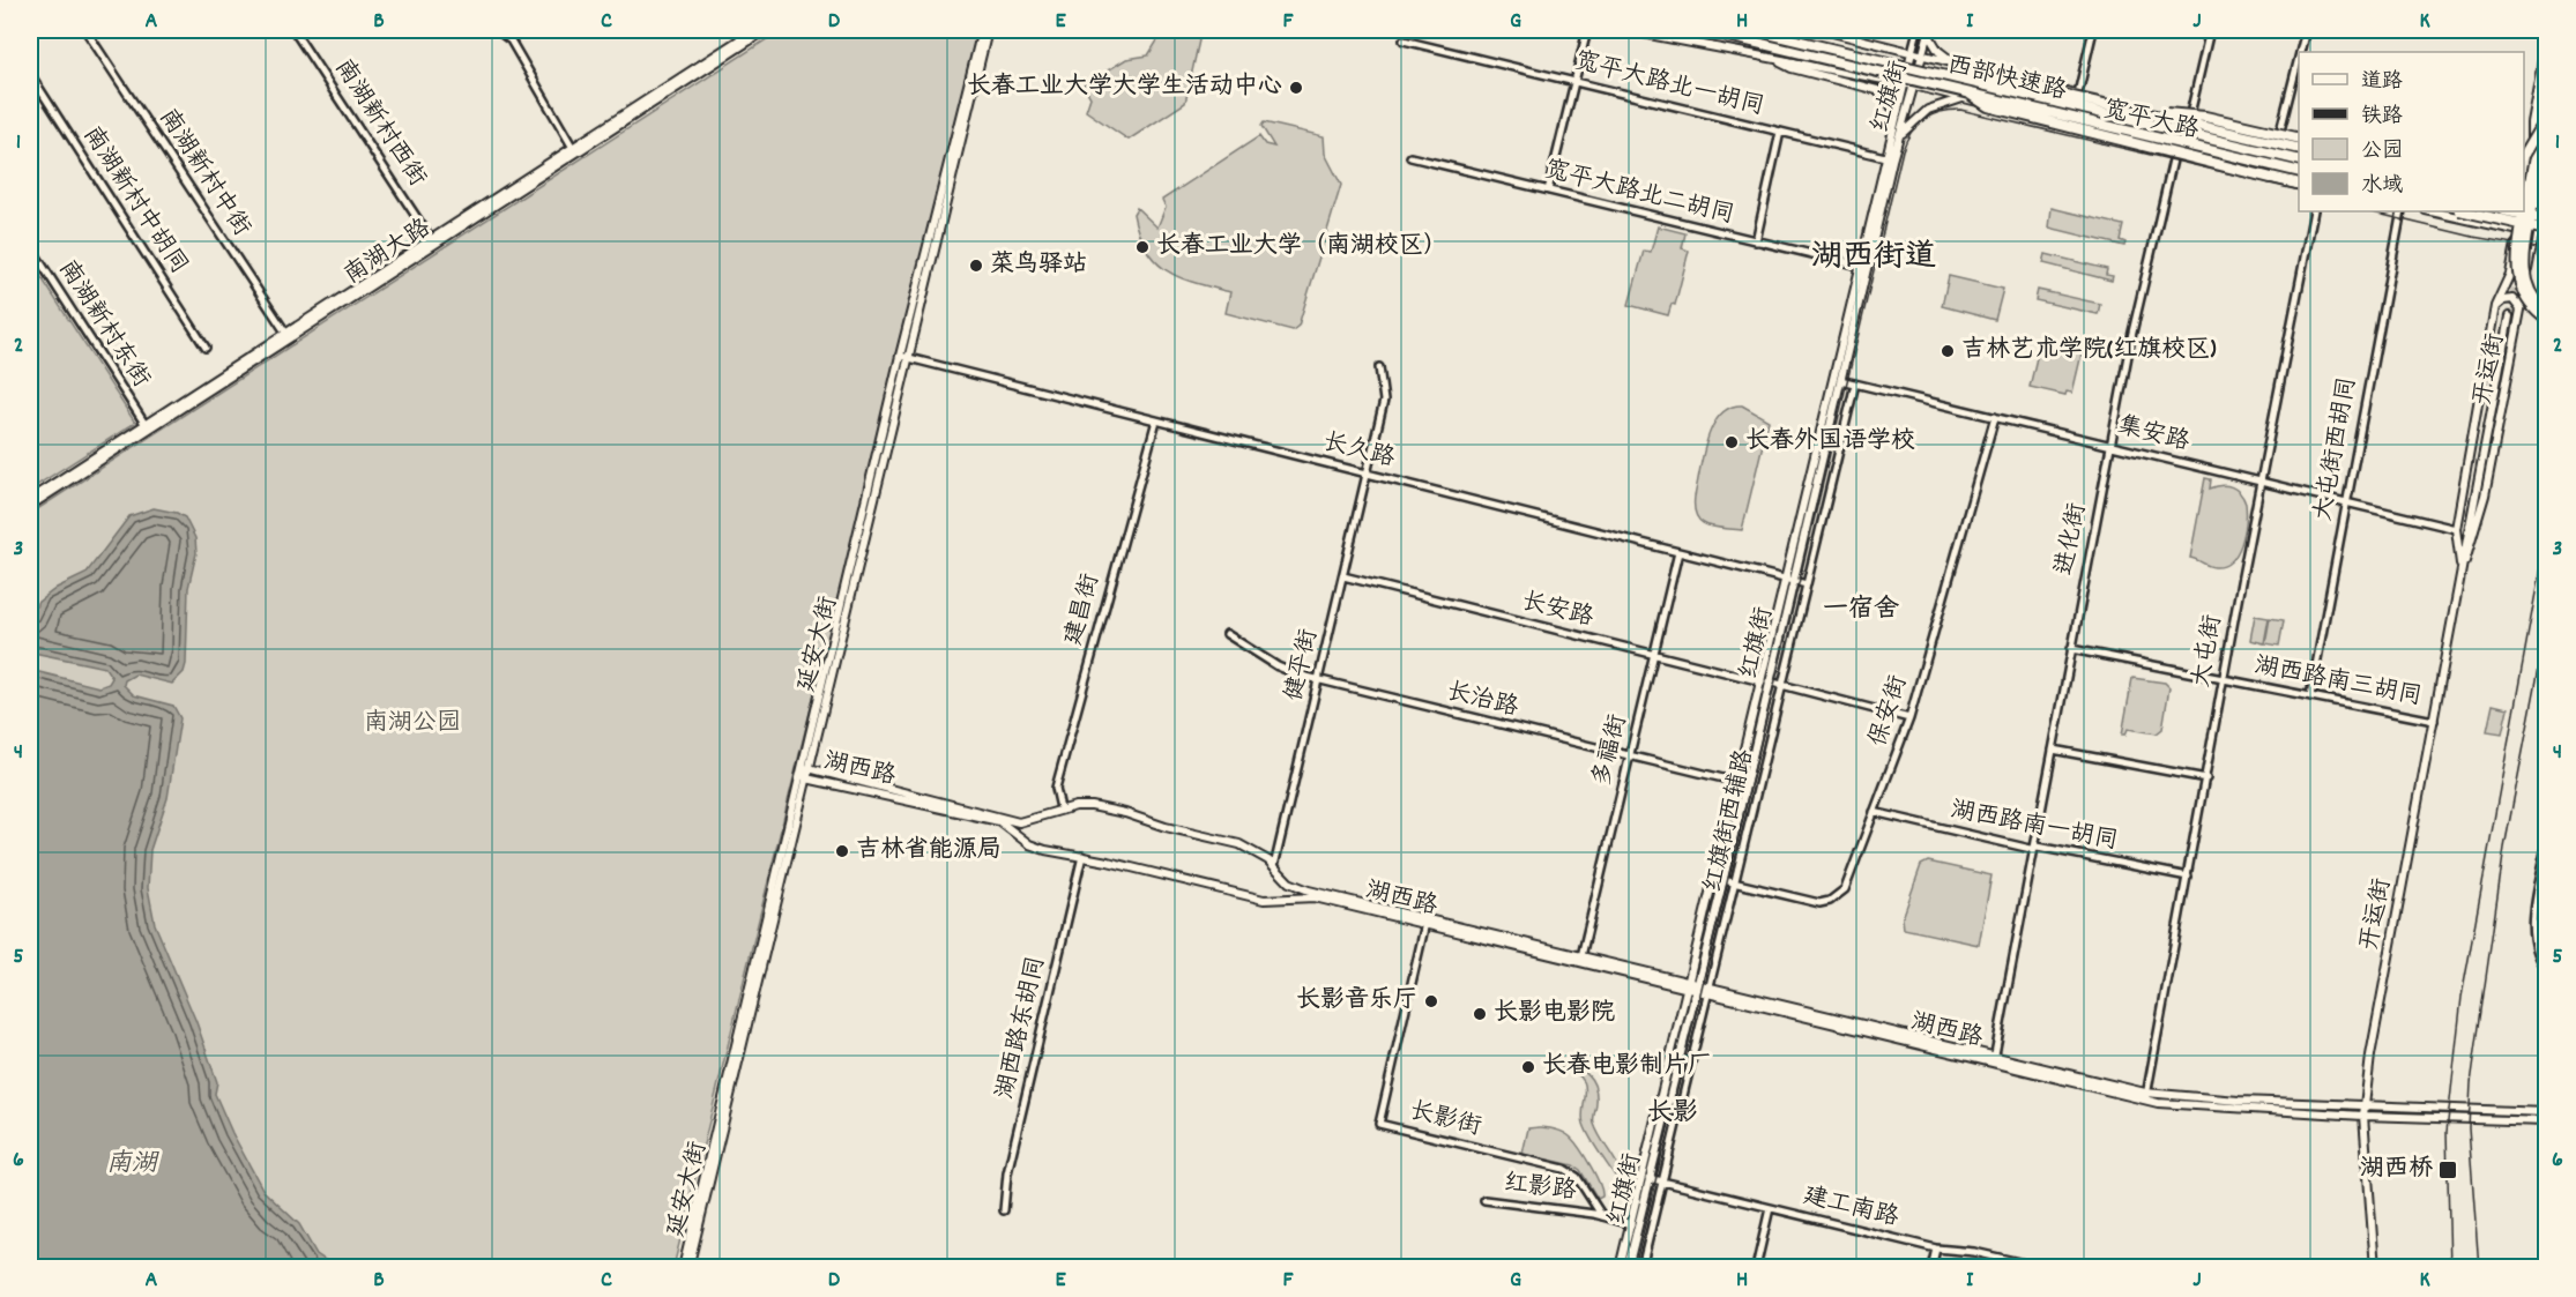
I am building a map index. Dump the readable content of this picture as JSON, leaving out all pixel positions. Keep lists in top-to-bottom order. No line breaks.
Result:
{"streets":{"highway":["西部快速路"],"main road":["红旗街","宽平大路","南湖大路","开运街","延安大街","湖西路"],"street":["宽平大路北一胡同","南湖新村西街","南湖新村中街","宽平大路北二胡同","南湖新村中胡同","南湖新村东街","集安路","大屯街西胡同","长久路","进化街","建昌街","长安路","大屯街","健平街","湖西路南三胡同","长治路","保安街","多福街","红旗街西辅路","湖西路南一胡同","湖西路东胡同","长影街","红影路","建工南路"]},"crossings":[["西部快速路","宽平大路"],["宽平大路北一胡同","红旗街"],["红旗街","宽平大路"],["红旗街","宽平大路北二胡同"],["红旗街","集安路"],["红旗街","长久路"],["红旗街","长安路"],["红旗街","长治路"],["红旗街","保安街"],["红旗街","湖西路"],["红旗街","红影路"],["红旗街","建工南路"],["宽平大路","进化街"],["南湖新村西街","南湖大路"],["南湖新村中街","南湖大路"],["南湖大路","南湖新村东街"],["开运街","集安路"],["开运街","湖西路南三胡同"],["开运街","湖西路"],["集安路","大屯街西胡同"],["集安路","进化街"],["集安路","大屯街"],["集安路","保安街"],["集安路","红旗街西辅路"],["大屯街西胡同","湖西路南三胡同"],["长久路","建昌街"],["长久路","延安大街"],["长久路","健平街"],["长久路","多福街"],["长久路","红旗街西辅路"],["进化街","湖西路南三胡同"],["进化街","湖西路"],["进化街","湖西路南一胡同"],["建昌街","湖西路"],["长安路","健平街"],["长安路","保安街"],["长安路","多福街"],["长安路","红旗街西辅路"],["延安大街","湖西路"],["大屯街","湖西路南三胡同"],["大屯街","湖西路"],["大屯街","湖西路南一胡同"],["健平街","长治路"],["健平街","湖西路"],["长治路","多福街"],["保安街","红旗街西辅路"],["保安街","湖西路南一胡同"],["多福街","湖西路"],["湖西路","红旗街西辅路"],["湖西路","湖西路东胡同"],["湖西路","长影街"],["红旗街西辅路","建工南路"],["长影街","红影路"]],"districts":["湖西街道","一宿舍","长影"],"water":["南湖"],"parks":["南湖公园"],"places":{"other":["长春工业大学大学生活动中心","长春工业大学（南湖校区）","菜鸟驿站","吉林艺术学院(红旗校区)","长春外国语学校","吉林省能源局","长影音乐厅","长影电影院","长春电影制片厂"],"transit":["湖西桥"]},"legend":["道路","铁路","公园","水域"],"grid":{"columns":["A","B","C","D","E","F","G","H","I","J","K"],"rows":["1","2","3","4","5","6"]}}
